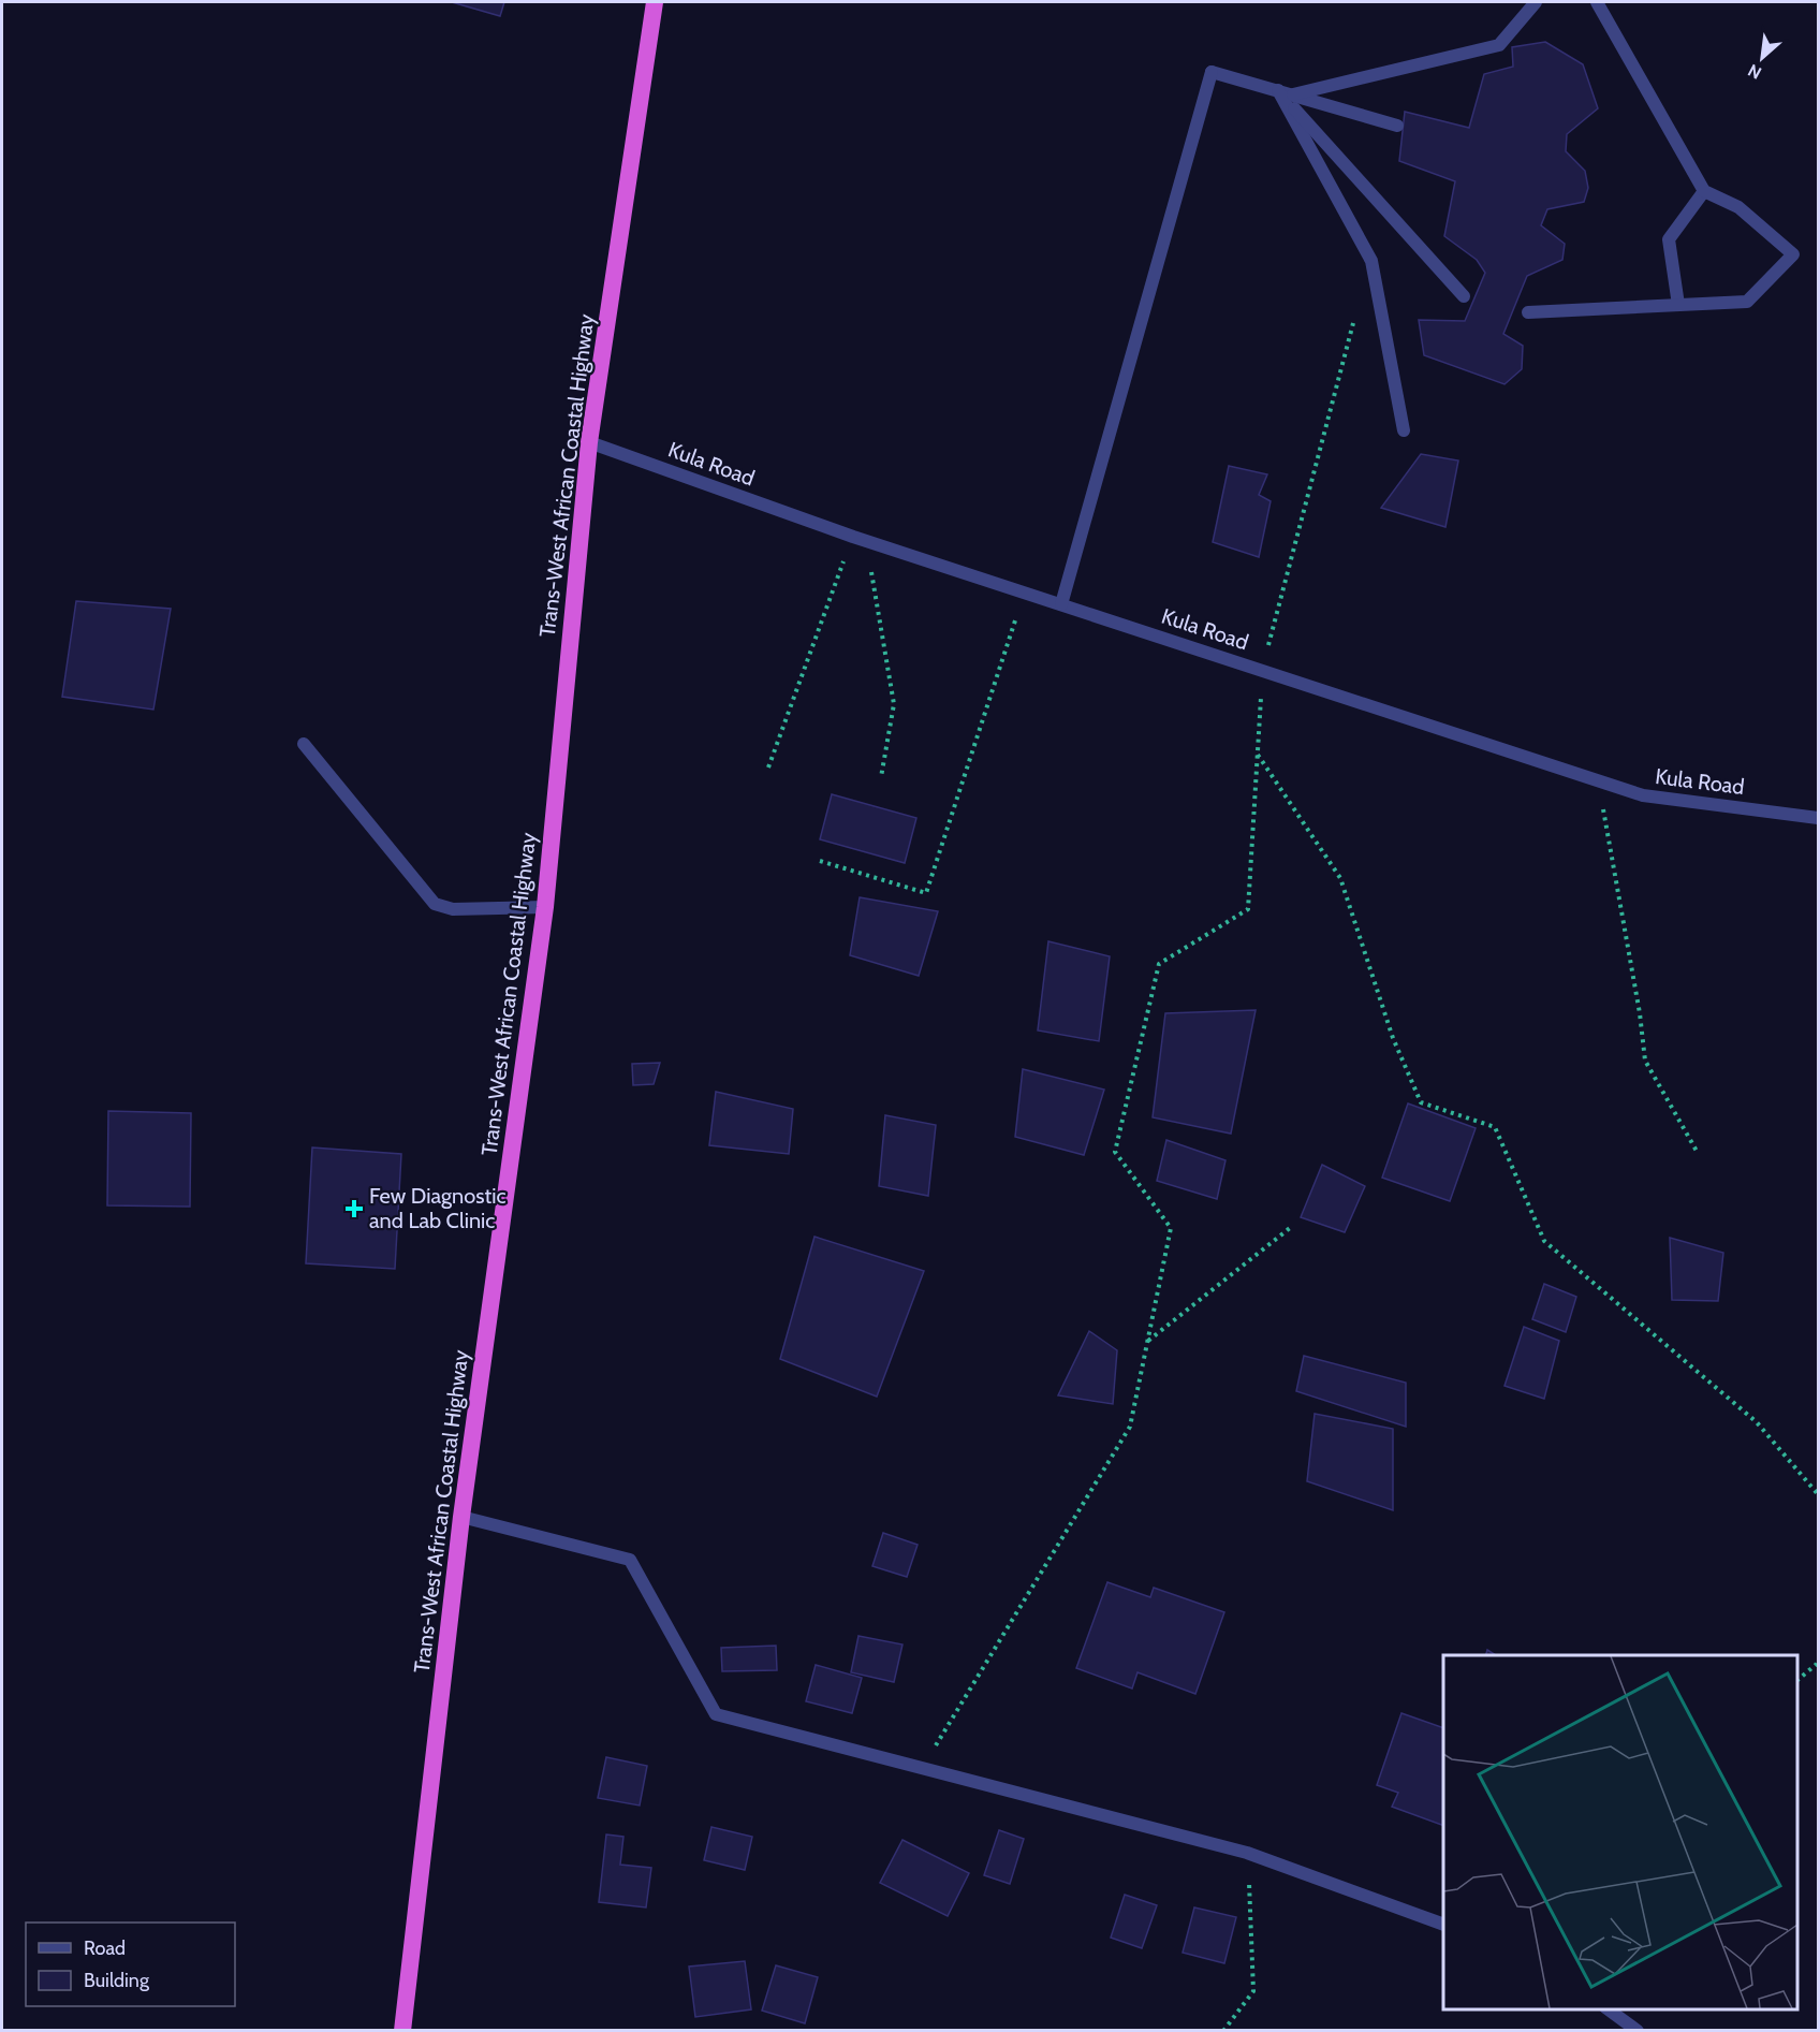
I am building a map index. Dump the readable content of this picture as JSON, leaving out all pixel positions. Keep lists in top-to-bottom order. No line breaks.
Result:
{"streets":{"highway":["Trans-West African Coastal Highway"],"street":["Kula Road"]},"crossings":[["Kula Road","Trans-West African Coastal Highway"]],"places":{"health":["Few Diagnostic and Lab Clinic"]},"legend":["Road","Building"],"north":"bottom left"}
